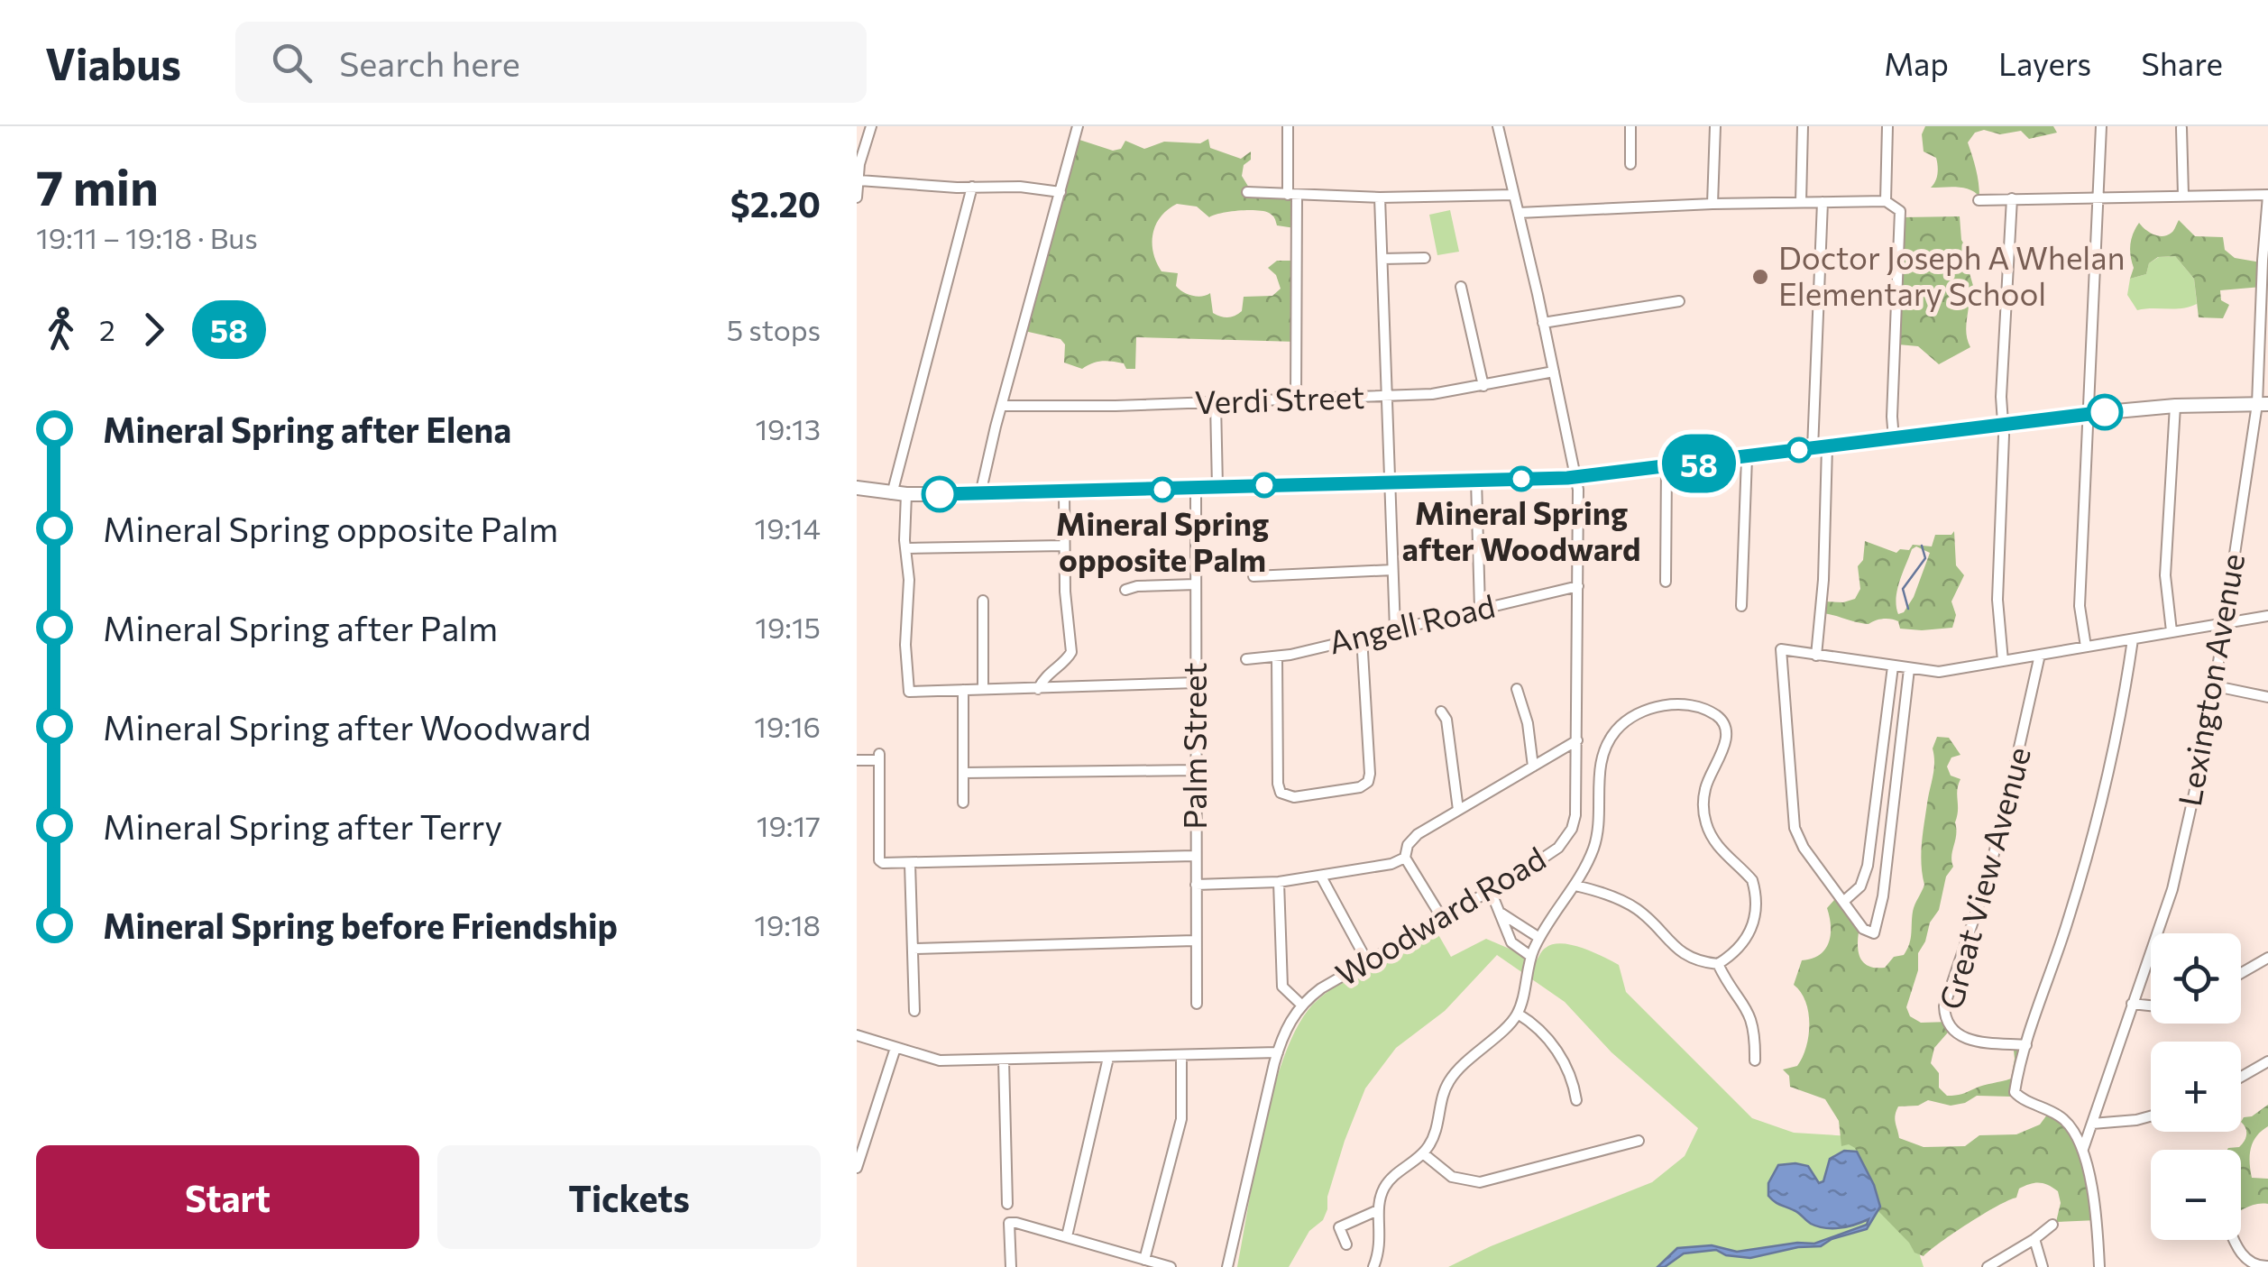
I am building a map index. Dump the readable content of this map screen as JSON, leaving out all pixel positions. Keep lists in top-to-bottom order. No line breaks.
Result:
{"streets":{"street":["Verdi Street","Angell Road","Lexington Avenue","Palm Street","Great View Avenue","Woodward Road"]},"crossings":[["Verdi Street","Woodward Road"],["Angell Road","Woodward Road"]],"places":["Doctor Joseph A Whelan Elementary School","Mineral Spring after Woodward","Mineral Spring opposite Palm"],"lines":["bus line 58"],"page":{"header":"Viabus","search":"Search here","nav":["Map","Layers","Share"],"heading":["7 min","19:11 – 19:18 · Bus","$2.20"],"on_map":"58","legs":["2","58","5 stops"],"list":[{"name":"Mineral Spring after Elena","value":"19:13"},{"name":"Mineral Spring opposite Palm","value":"19:14"},{"name":"Mineral Spring after Palm","value":"19:15"},{"name":"Mineral Spring after Woodward","value":"19:16"},{"name":"Mineral Spring after Terry","value":"19:17"},{"name":"Mineral Spring before Friendship","value":"19:18"}],"map_buttons":["+","−"],"buttons":["Start","Tickets"]}}
